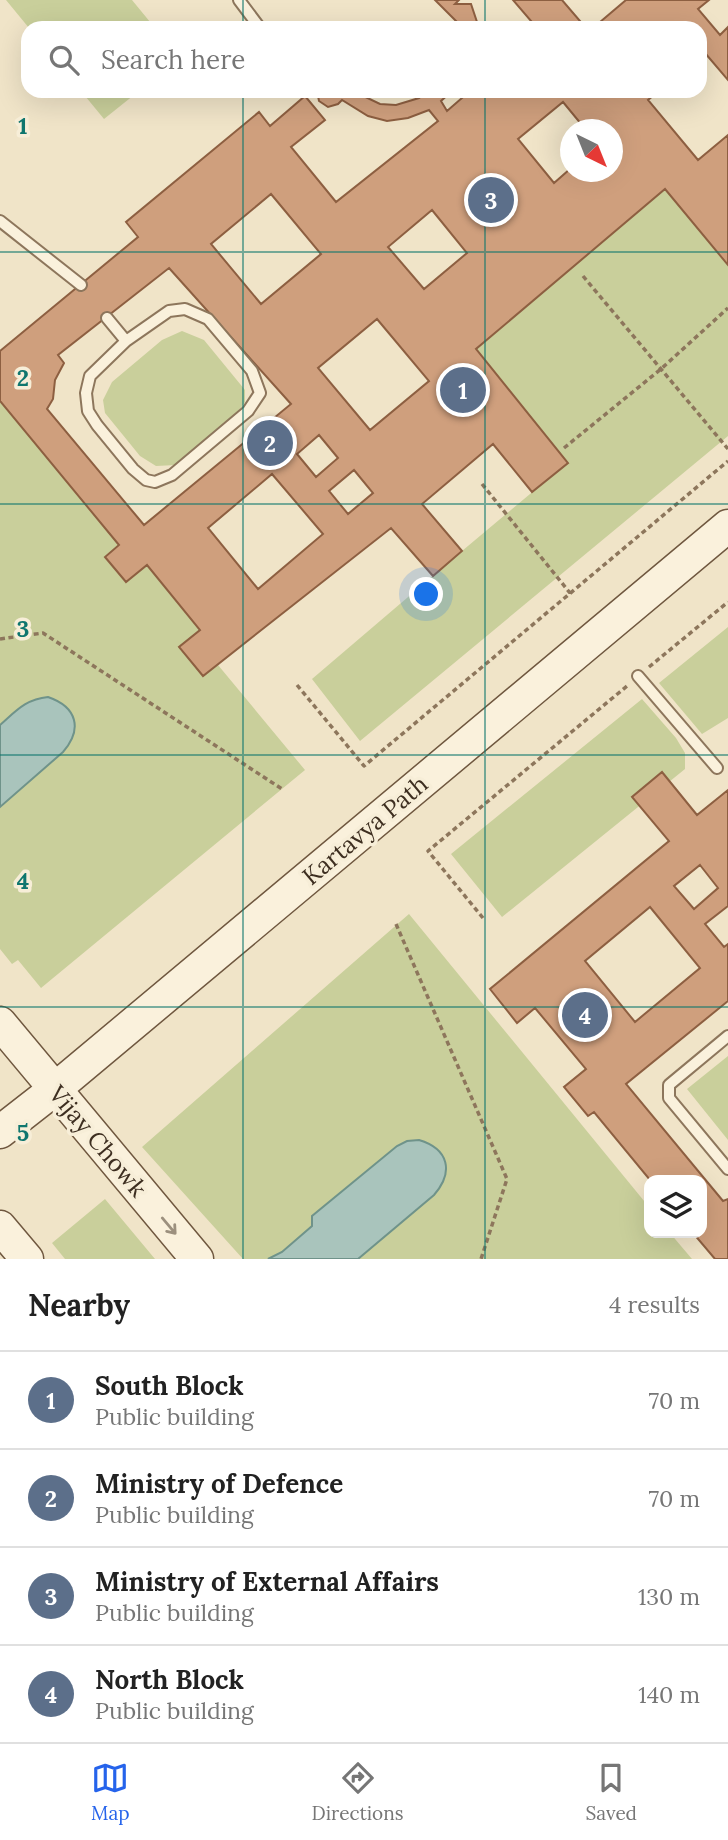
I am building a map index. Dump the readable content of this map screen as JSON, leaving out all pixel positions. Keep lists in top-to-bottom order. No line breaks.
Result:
{"streets":{"street":["Kartavya Path","Vijay Chowk"]},"crossings":[["Kartavya Path","Vijay Chowk"]],"one_way":["Vijay Chowk"],"north":"bottom right","page":{"search":"Search here","pins":["3","1","2","4"],"heading":["Nearby","4 results"],"list":[{"mark":"1","name":"South Block","note":"Public building","value":"70 m"},{"mark":"2","name":"Ministry of Defence","note":"Public building","value":"70 m"},{"mark":"3","name":"Ministry of External Affairs","note":"Public building","value":"130 m"},{"mark":"4","name":"North Block","note":"Public building","value":"140 m"}],"nav":["Map","Directions","Saved"]},"grid":{"rows":["1","2","3","4","5"]}}
